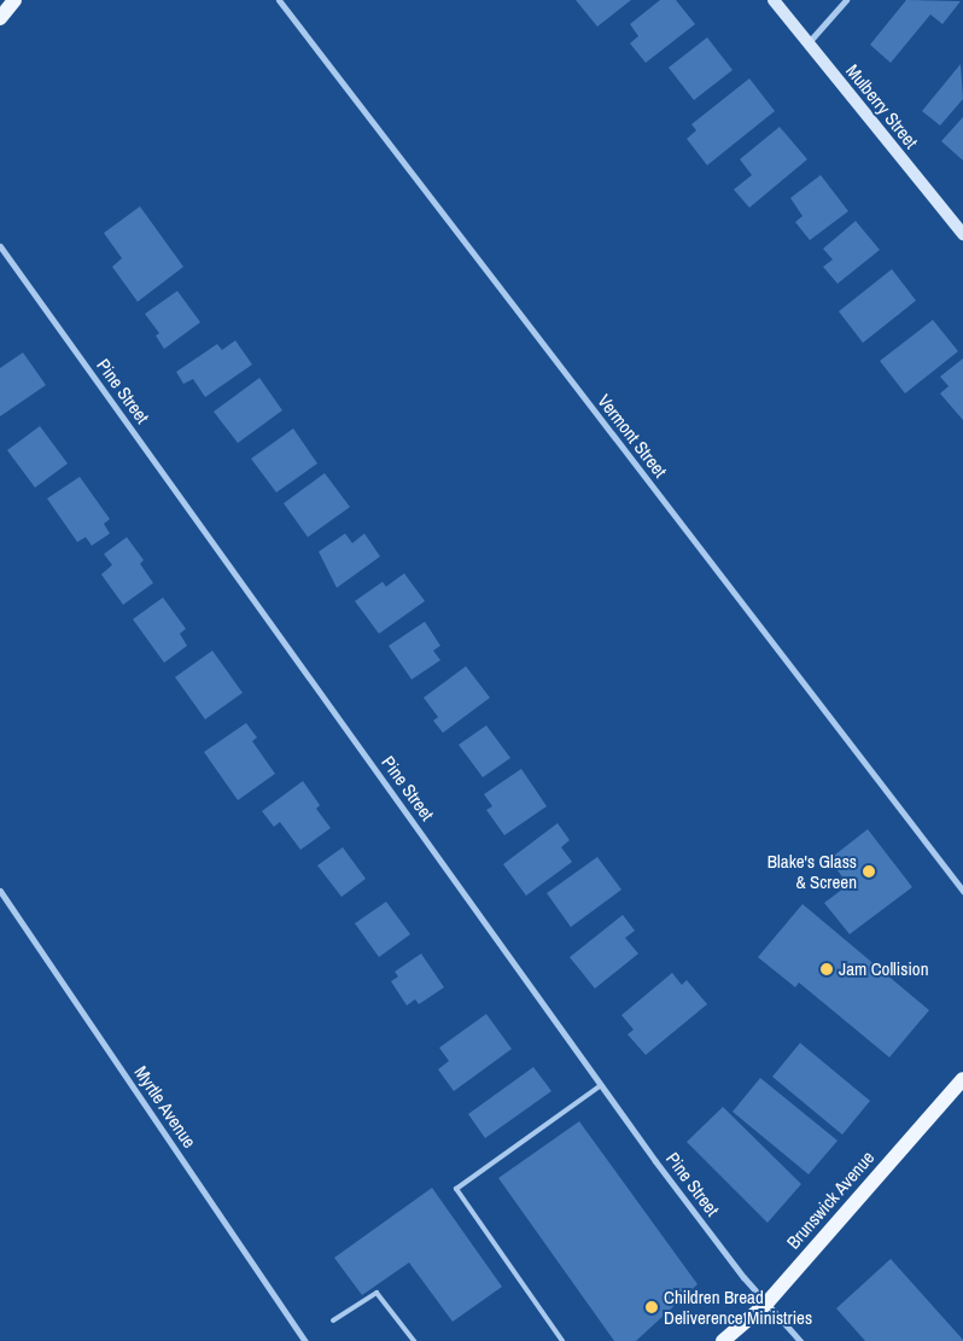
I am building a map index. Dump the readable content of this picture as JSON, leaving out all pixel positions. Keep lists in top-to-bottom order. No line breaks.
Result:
{"streets":{"main road":["Brunswick Avenue"],"street":["Mulberry Street","Pine Street","Vermont Street","Myrtle Avenue"]},"crossings":[["Pine Street","Brunswick Avenue"]],"places":["Blake's Glass & Screen","Jam Collision","Children Bread Deliverence Ministries"]}
